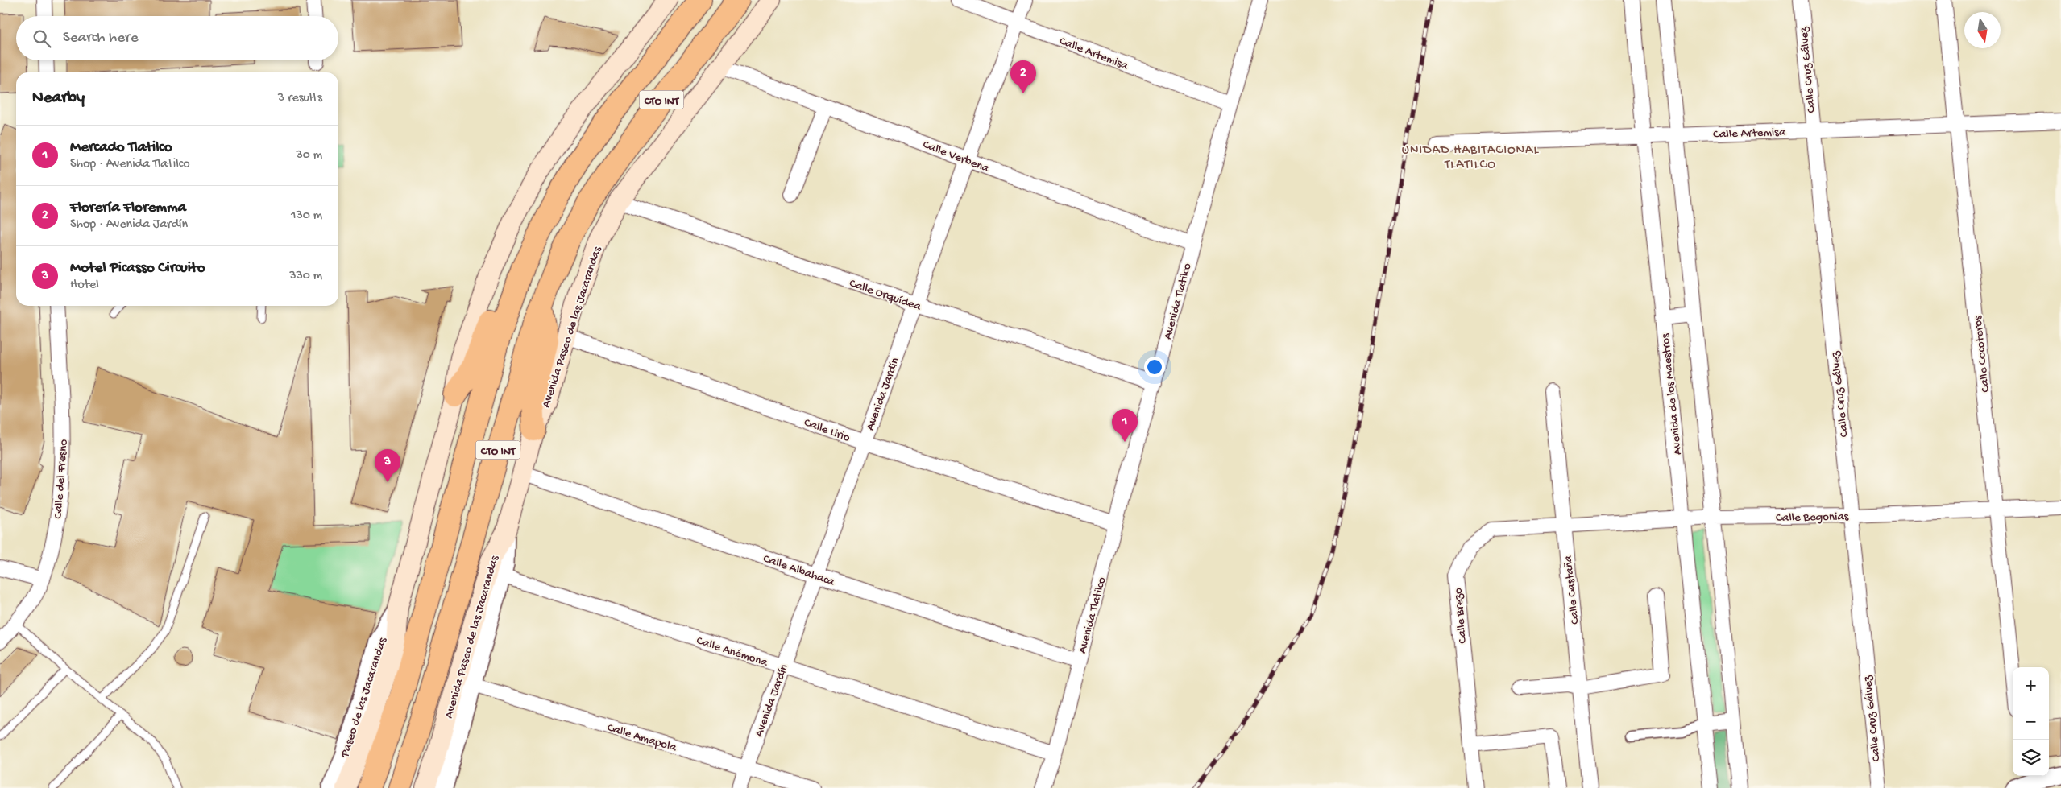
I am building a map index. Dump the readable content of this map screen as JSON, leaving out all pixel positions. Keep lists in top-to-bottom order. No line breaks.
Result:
{"streets":{"highway":["CTO INT"],"main road":["Avenida Paseo de las Jacarandas"],"street":["Calle Artemisa","Calle Cruz Gálvez","Calle Verbena","Calle Orquídea","Avenida Tlatilco","Calle Cocoteros","Avenida Jardín","Avenida de los Maestros","Calle Lirio","Calle del Fresno","Calle Begonias","Calle Albahaca","Calle Castaña","Calle Brezo","Calle Anémona","Paseo de las Jacarandas","Calle Amapola"]},"crossings":[["Calle Artemisa","Calle Cruz Gálvez"],["Calle Artemisa","Avenida Tlatilco"],["Calle Artemisa","Calle Cocoteros"],["Calle Artemisa","Avenida Jardín"],["Calle Artemisa","Avenida de los Maestros"],["Calle Cruz Gálvez","Calle Begonias"],["Calle Verbena","Avenida Tlatilco"],["Calle Verbena","Avenida Paseo de las Jacarandas"],["Calle Verbena","Avenida Jardín"],["Calle Orquídea","Avenida Tlatilco"],["Calle Orquídea","Avenida Paseo de las Jacarandas"],["Calle Orquídea","Avenida Jardín"],["Avenida Tlatilco","Calle Lirio"],["Avenida Tlatilco","Calle Albahaca"],["Avenida Tlatilco","Calle Anémona"],["Avenida Paseo de las Jacarandas","Calle Lirio"],["Avenida Paseo de las Jacarandas","Calle Albahaca"],["Calle Cocoteros","Calle Begonias"],["Avenida Jardín","Calle Lirio"],["Avenida Jardín","Calle Albahaca"],["Avenida Jardín","Calle Anémona"],["Avenida Jardín","Calle Amapola"],["Avenida de los Maestros","Calle Begonias"],["Calle Begonias","Calle Castaña"],["Calle Begonias","Calle Brezo"],["Calle Castaña","Calle Brezo"]],"districts":["UNIDAD HABITACIONAL TLATILCO"],"north":"bottom","page":{"search":"Search here","pins":["2","1","3"],"heading":["Nearby","3 results"],"list":[{"mark":"1","name":"Mercado Tlatilco","note":"Shop · Avenida Tlatilco","value":"30 m"},{"mark":"2","name":"Florería Floremma","note":"Shop · Avenida Jardín","value":"130 m"},{"mark":"3","name":"Motel Picasso Circuito","note":"Hotel","value":"330 m"}],"map_buttons":["+","−"]}}
